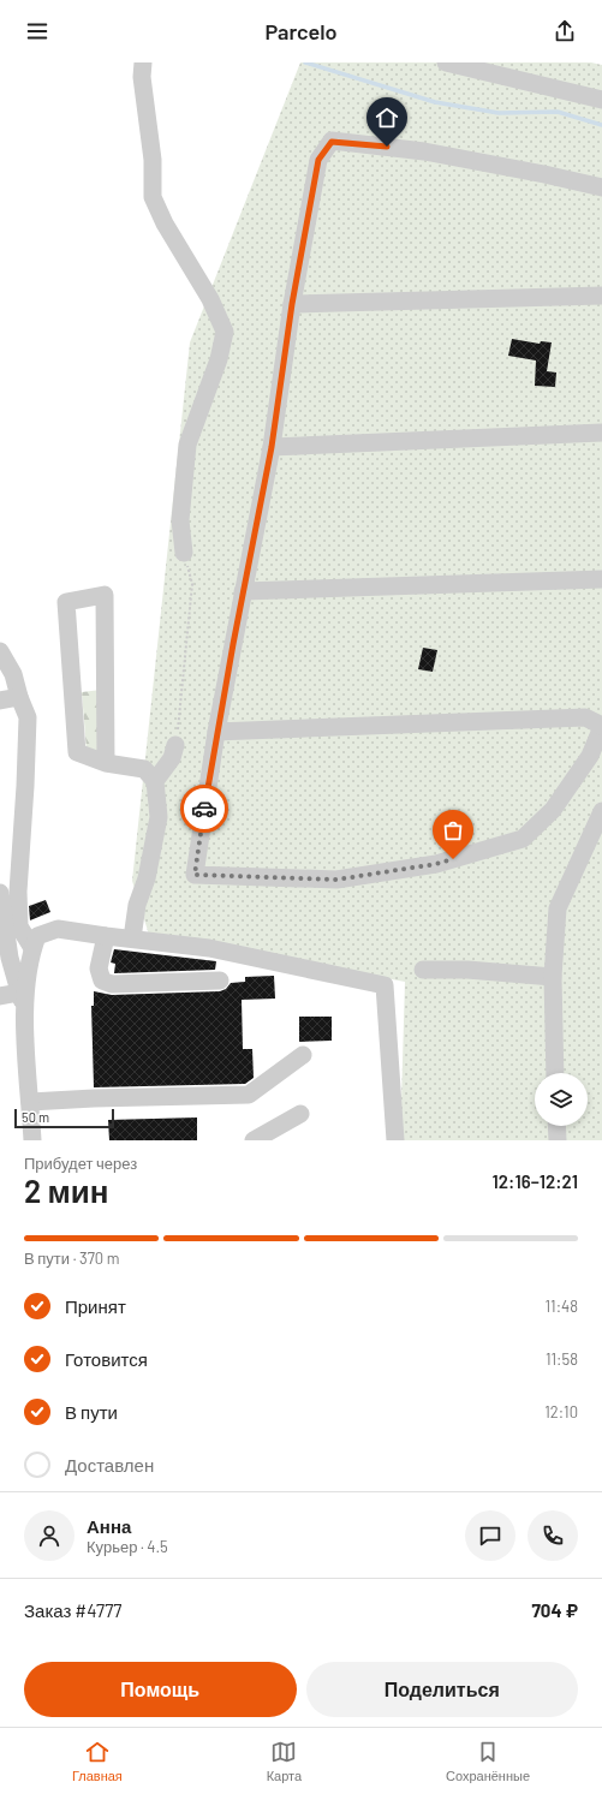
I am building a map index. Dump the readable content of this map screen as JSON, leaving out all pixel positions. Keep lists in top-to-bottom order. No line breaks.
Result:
{"scale_bar":"50 m","page":{"header":"Parcelo","scale":"50 m","heading":["2 мин","Прибудет через","12:16–12:21"],"panel":["Анна","Курьер · 4.5","Заказ #4777","704 ₽"],"bar":"В пути · 370 m","list":[["Принят","11:48"],["Готовится","11:58"],["В пути","12:10"],"Доставлен"],"buttons":["Помощь","Поделиться"],"tabs":["Главная","Карта","Сохранённые"]}}
